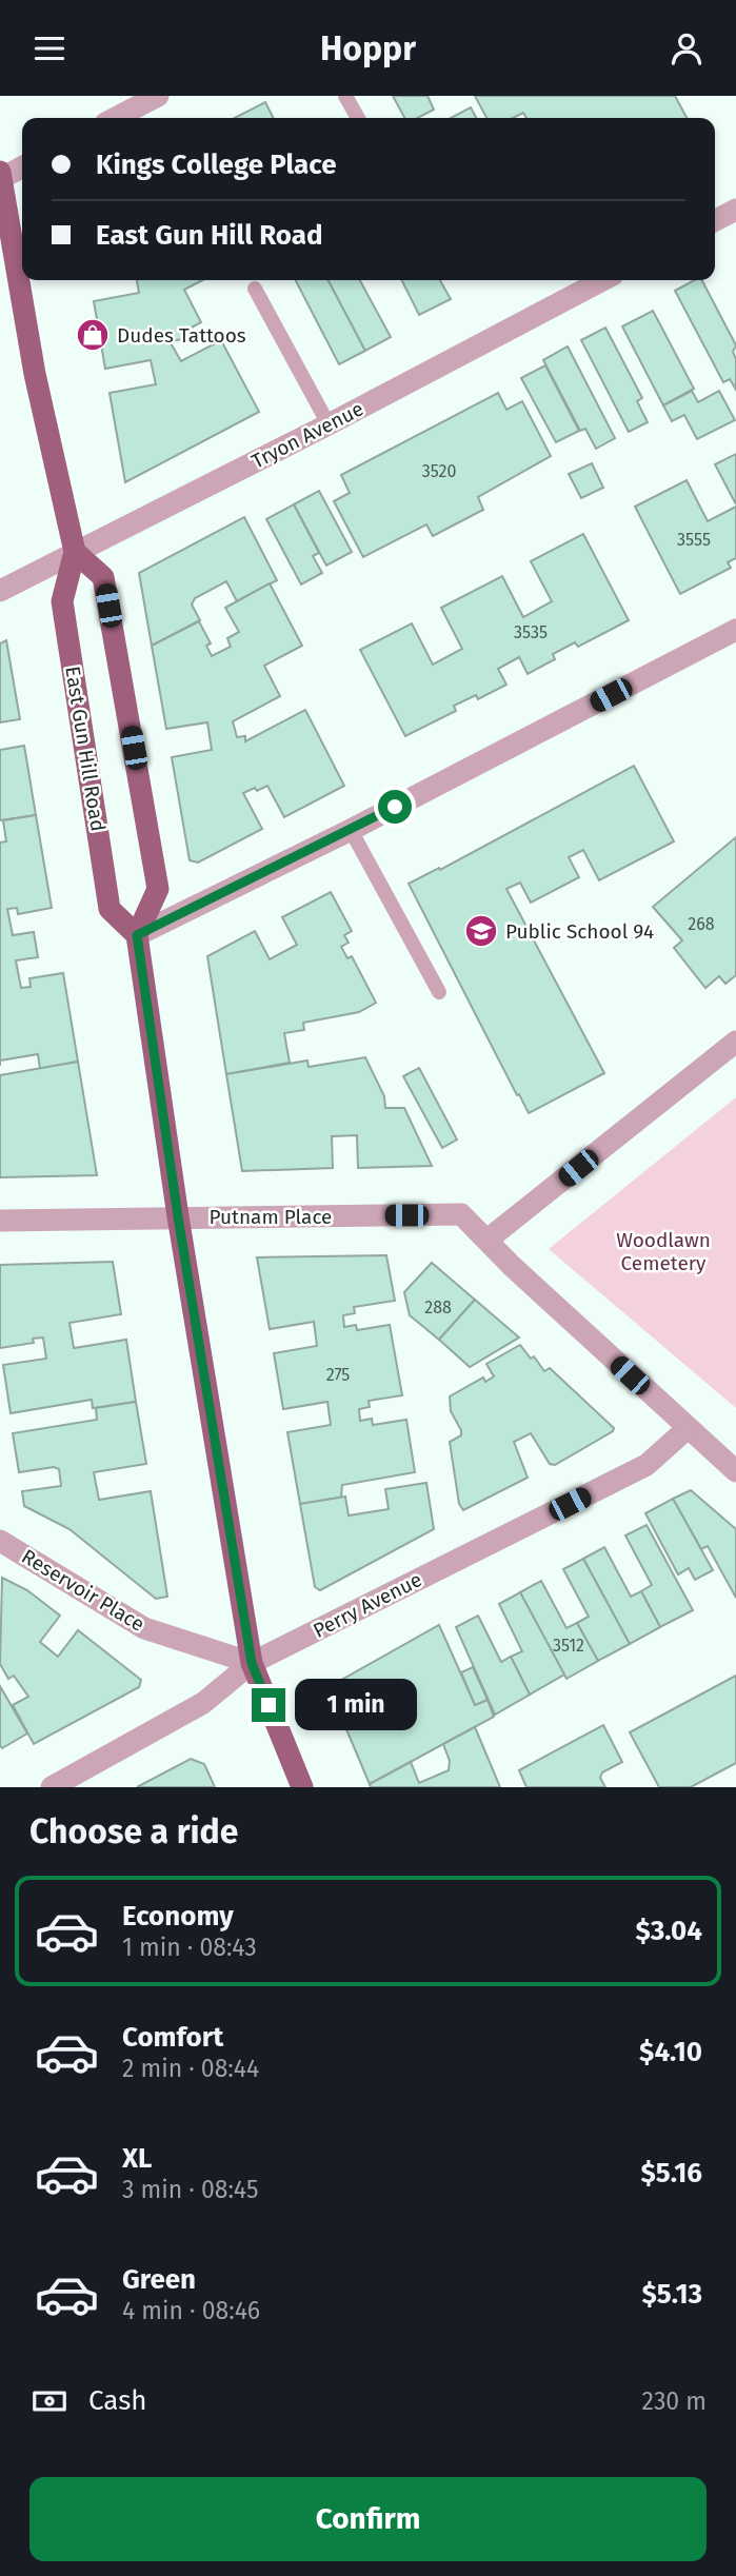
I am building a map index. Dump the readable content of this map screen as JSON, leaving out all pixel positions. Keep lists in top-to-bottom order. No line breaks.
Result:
{"streets":{"main road":["East Gun Hill Road"],"street":["Tryon Avenue","Putnam Place","Reservoir Place","Perry Avenue"]},"crossings":[["Tryon Avenue","East Gun Hill Road"],["Putnam Place","Perry Avenue"],["Reservoir Place","Perry Avenue"]],"parks":["Woodlawn Cemetery"],"places":{"shop":["Dudes Tattoos"],"school or university":["Public School 94"]},"house_numbers":["3520","3555","3535","268","288","275","3512"],"page":{"header":"Hoppr","banner":["Kings College Place","East Gun Hill Road"],"bubble":"1 min","heading":"Choose a ride","list":[{"name":"Economy","note":"1 min · 08:43","value":"$3.04"},{"name":"Comfort","note":"2 min · 08:44","value":"$4.10"},{"name":"XL","note":"3 min · 08:45","value":"$5.16"},{"name":"Green","note":"4 min · 08:46","value":"$5.13"}],"pay":["Cash","230 m"],"buttons":"Confirm"}}
